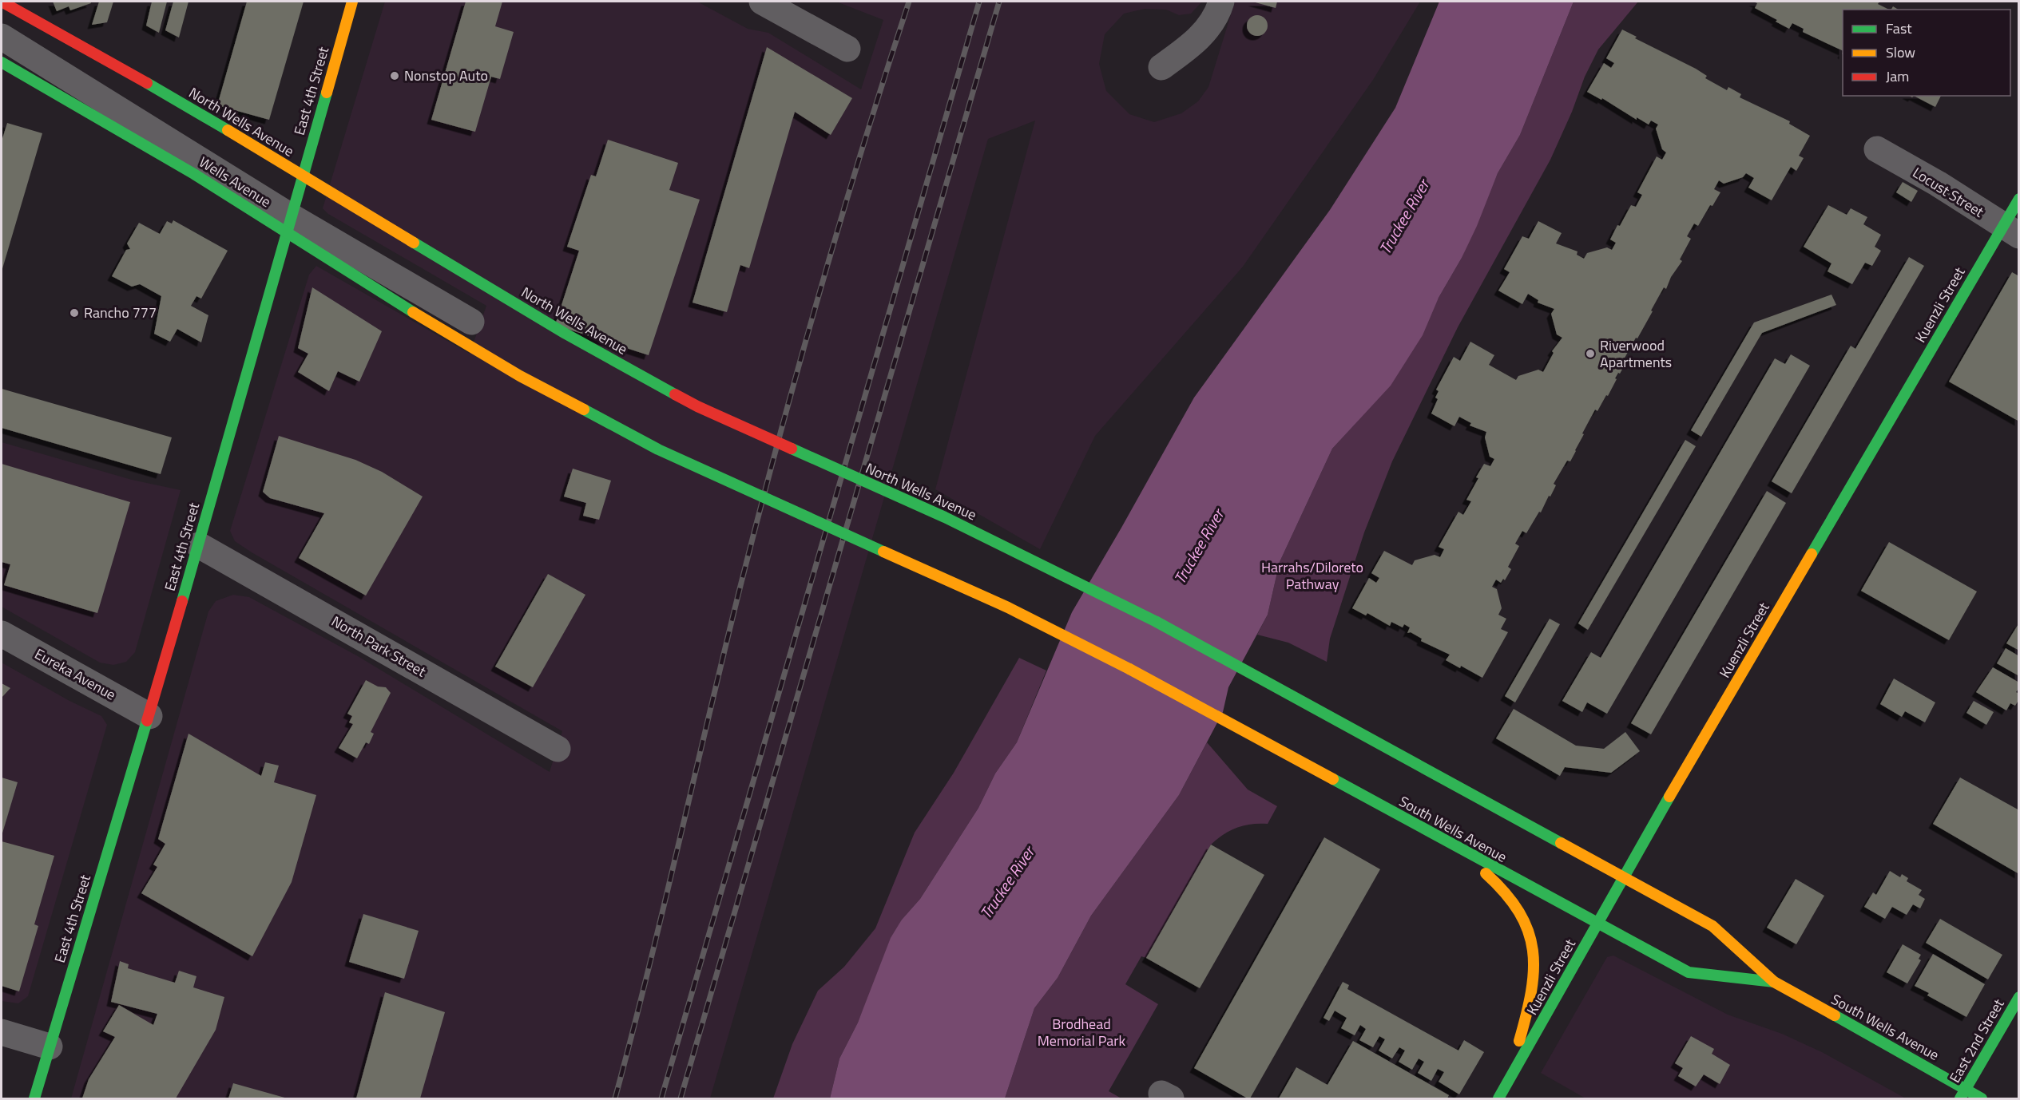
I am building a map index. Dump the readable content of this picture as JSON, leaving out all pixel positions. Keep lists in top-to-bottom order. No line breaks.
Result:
{"streets":{"main road":["East 4th Street","North Wells Avenue","Kuenzli Street","South Wells Avenue","East 2nd Street"],"street":["Wells Avenue","Locust Street","North Park Street","Eureka Avenue"]},"crossings":[["East 4th Street","Wells Avenue"],["East 4th Street","North Park Street"],["East 4th Street","Eureka Avenue"],["North Wells Avenue","South Wells Avenue"],["Locust Street","Kuenzli Street"],["Kuenzli Street","South Wells Avenue"],["South Wells Avenue","East 2nd Street"]],"water":["Truckee River"],"parks":["Harrahs/Diloreto Pathway","Brodhead Memorial Park"],"places":["Nonstop Auto","Rancho 777","Riverwood Apartments"],"legend":["Fast","Slow","Jam"]}
